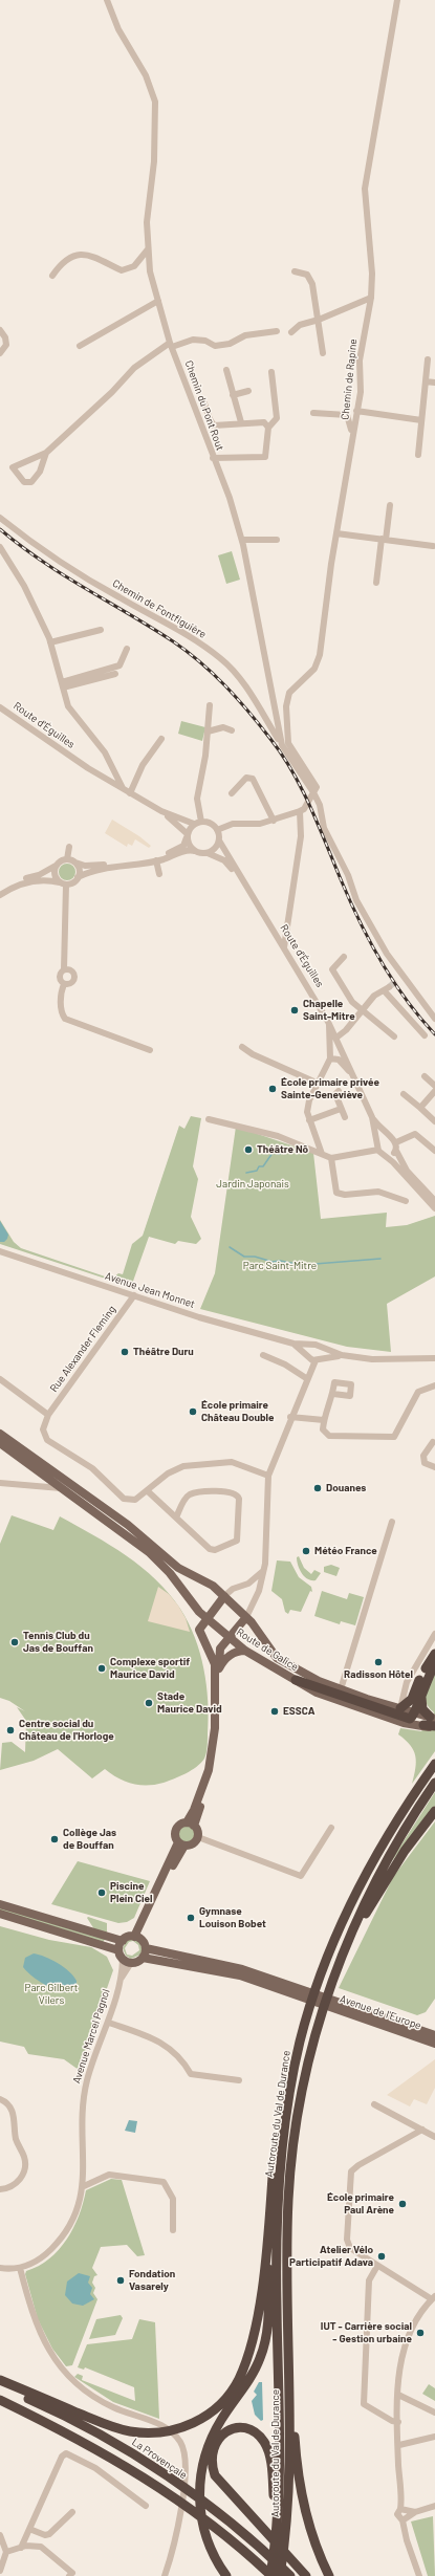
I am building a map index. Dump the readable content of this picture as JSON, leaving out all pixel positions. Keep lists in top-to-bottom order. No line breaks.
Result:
{"streets":{"highway":["Autoroute du Val de Durance","La Provençale"],"main road":["Route de Galice","Avenue de l'Europe"],"street":["Chemin de Rapine","Chemin du Pont Rout","Chemin de Fontfiguière","Route d'Éguilles","Avenue Jean Monnet","Rue Alexander Fleming","Avenue Marcel Pagnol"]},"crossings":[["Chemin de Rapine","Chemin du Pont Rout"],["Chemin du Pont Rout","Chemin de Fontfiguière"],["Avenue Jean Monnet","Rue Alexander Fleming"]],"parks":["Jardin Japonais","Parc Saint-Mitre","Parc Gilbert Vilers"],"places":["Chapelle Saint-Mitre","École primaire privée Sainte-Geneviève","Théâtre Nô","Théâtre Duru","École primaire Château Double","Douanes","Météo France","Tennis Club du Jas de Bouffan","Radisson Hôtel","Complexe sportif Maurice David","Stade Maurice David","ESSCA","Centre social du Château de l'Horloge","Collège Jas de Bouffan","Piscine Plein Ciel","Gymnase Louison Bobet","École primaire Paul Arène","Atelier Vélo Participatif Adava","Fondation Vasarely","IUT - Carrière social - Gestion urbaine"]}
